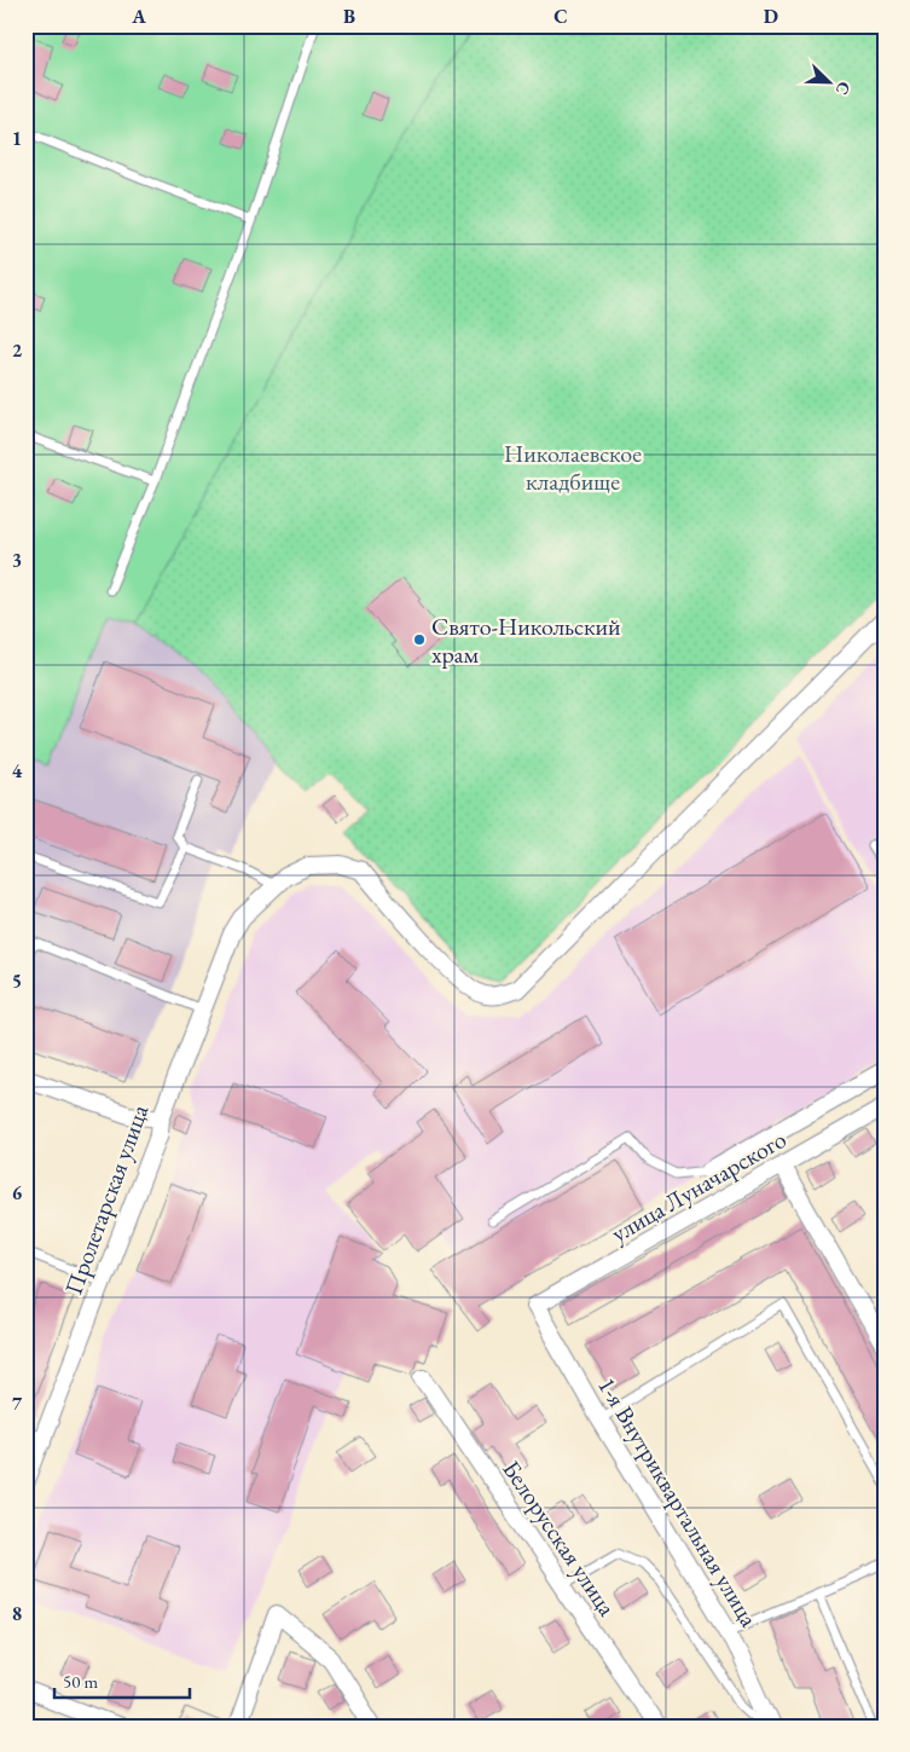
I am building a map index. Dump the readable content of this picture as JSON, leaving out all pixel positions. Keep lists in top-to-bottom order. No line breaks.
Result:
{"streets":{"street":["улица Луначарского","Пролетарская улица","1-я Внутриквартальная улица","Белорусская улица"]},"crossings":[["улица Луначарского","1-я Внутриквартальная улица"]],"parks":["Николаевское кладбище"],"places":["Свято-Никольский храм"],"scale_bar":"50 m","north":"bottom right","grid":{"columns":["A","B","C","D"],"rows":["1","2","3","4","5","6","7","8"]}}
